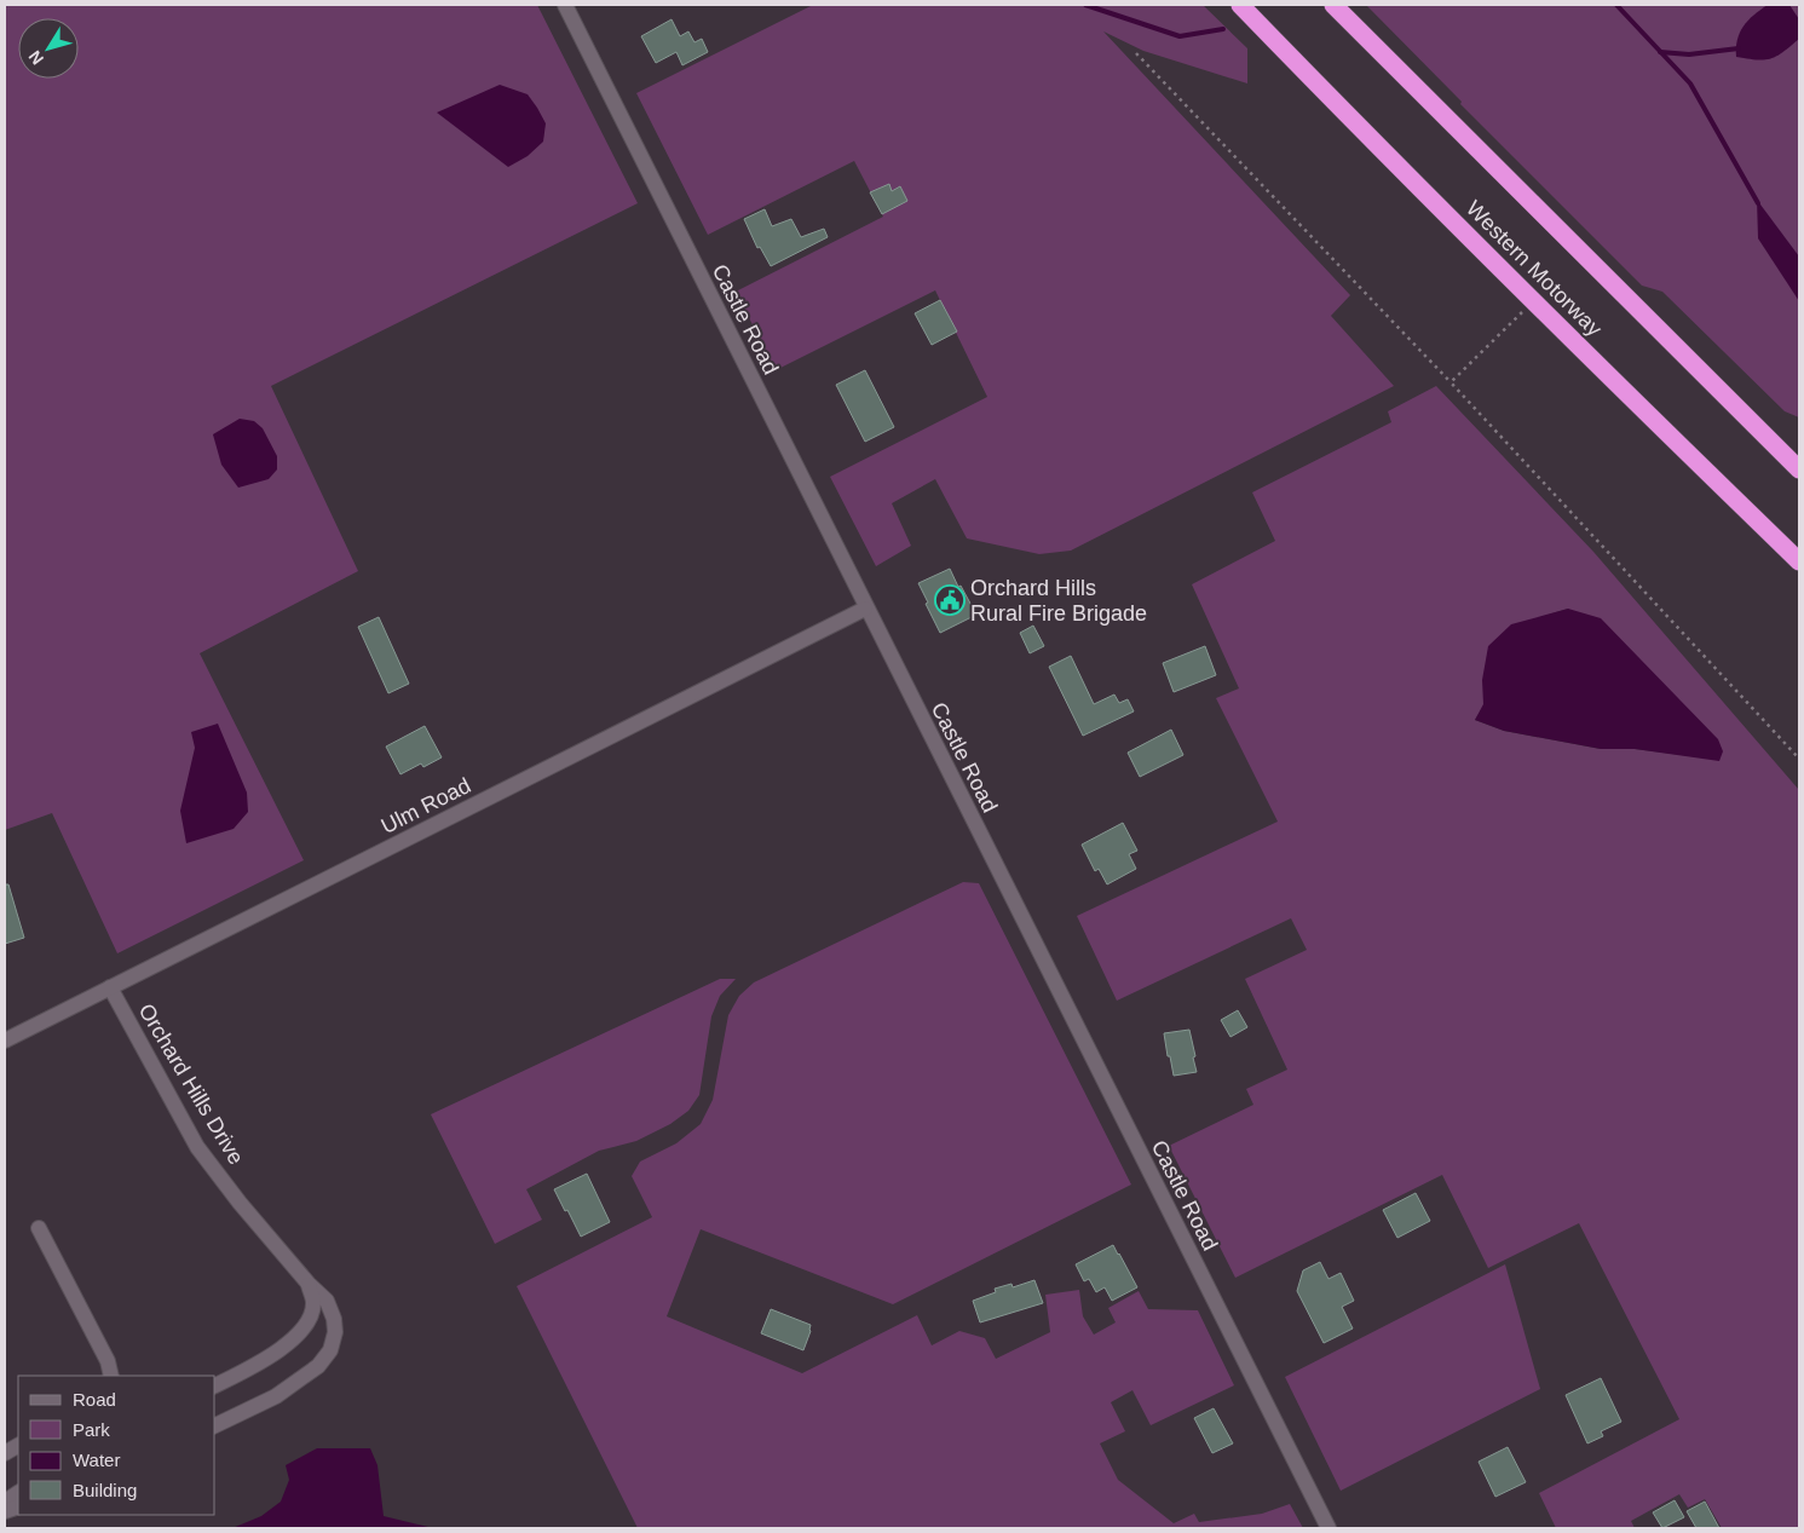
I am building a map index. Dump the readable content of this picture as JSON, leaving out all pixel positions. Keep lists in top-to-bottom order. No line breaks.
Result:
{"streets":{"highway":["Western Motorway"],"street":["Castle Road","Ulm Road","Orchard Hills Drive"]},"crossings":[["Castle Road","Ulm Road"],["Ulm Road","Orchard Hills Drive"]],"places":{"public building":["Orchard Hills Rural Fire Brigade"]},"legend":["Road","Park","Water","Building"],"north":"bottom left"}
